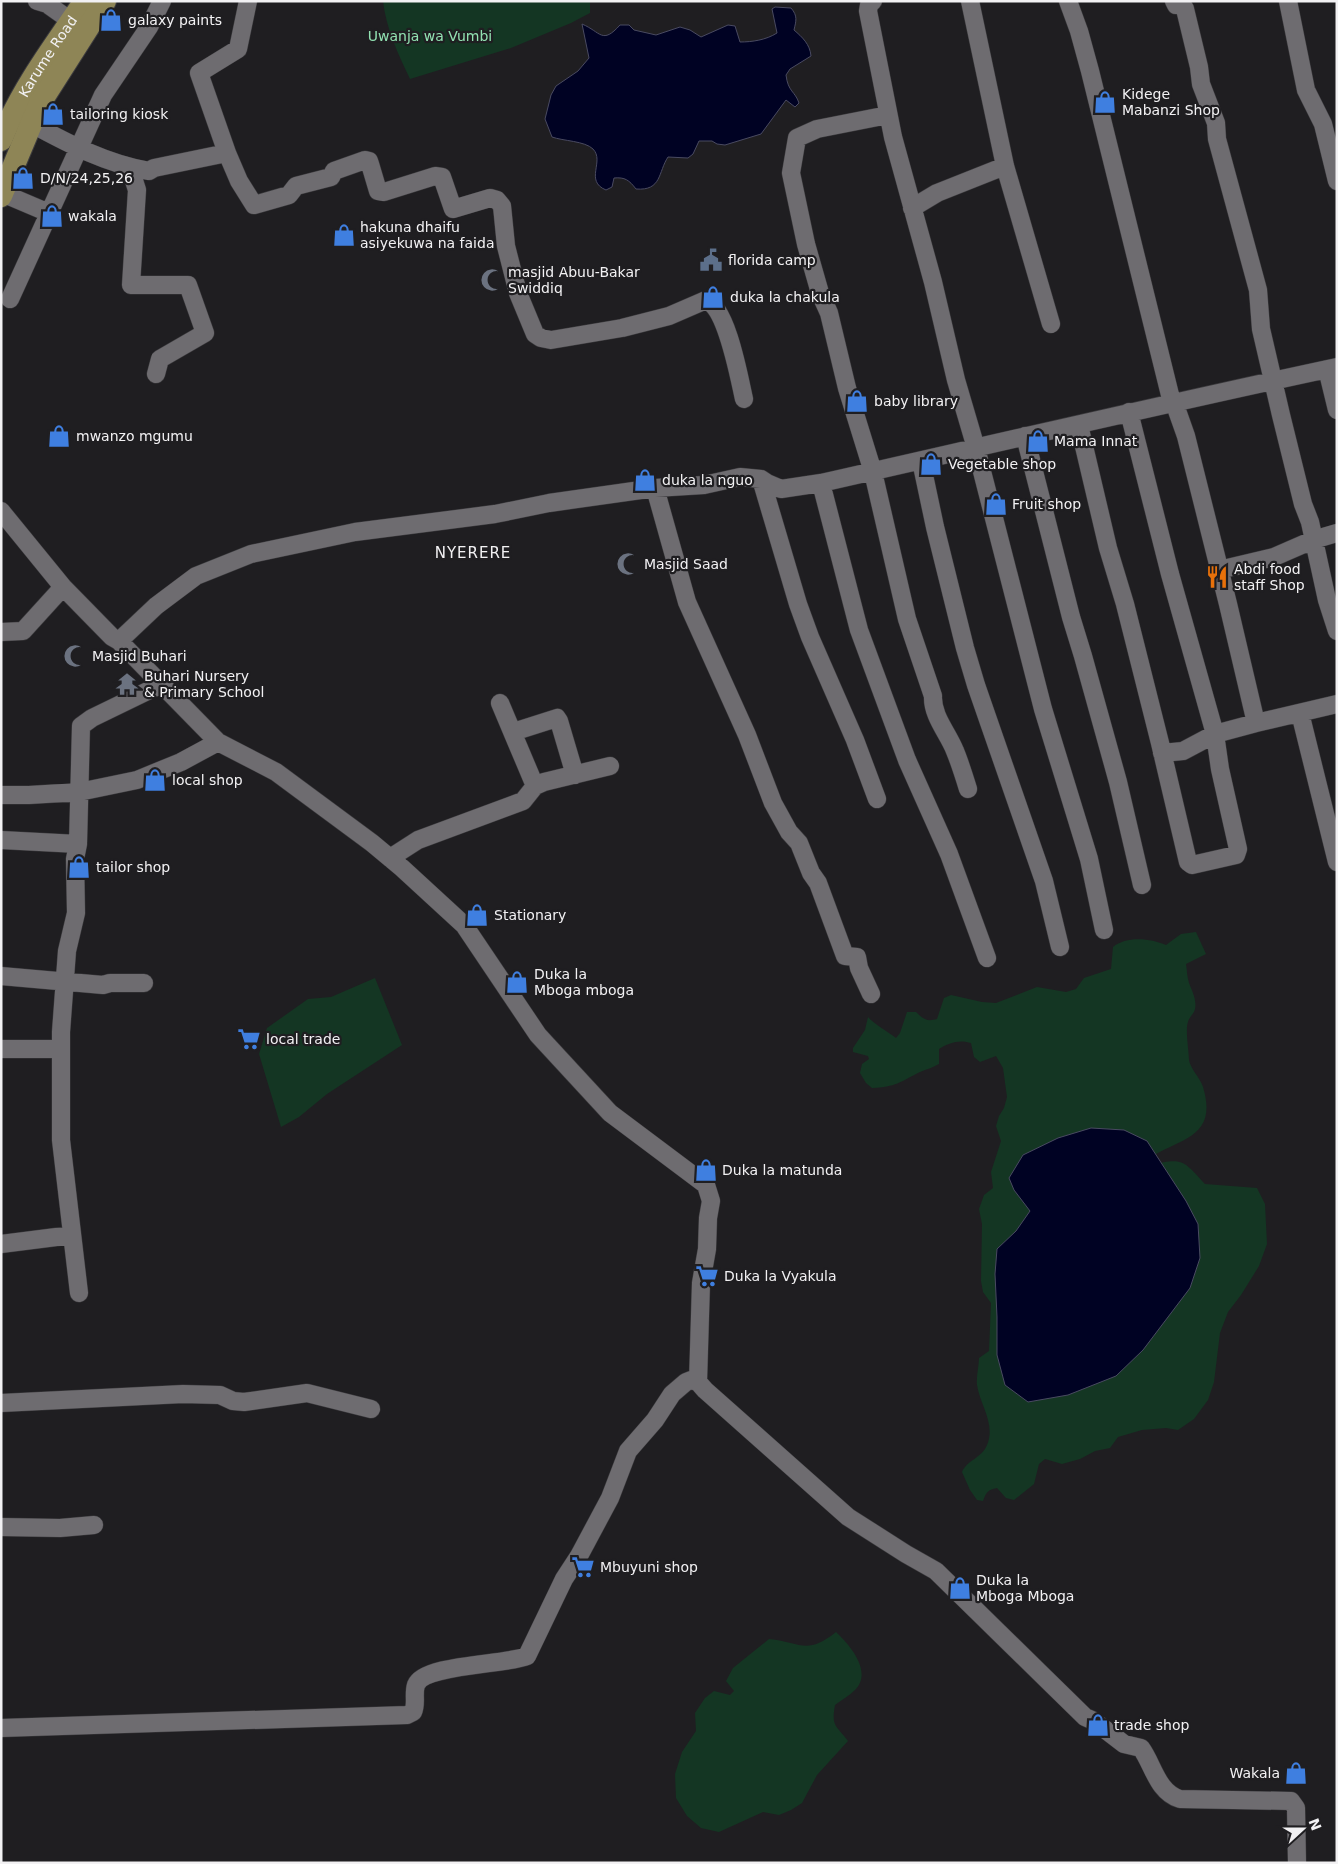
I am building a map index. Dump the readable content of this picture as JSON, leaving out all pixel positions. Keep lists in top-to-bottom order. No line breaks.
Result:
{"streets":{"main road":["Karume Road"]},"districts":["NYERERE"],"parks":["Uwanja wa Vumbi"],"places":{"shop":["galaxy paints","Kidege Mabanzi Shop","tailoring kiosk","D/N/24,25,26","wakala","hakuna dhaifu asiyekuwa na faida","duka la chakula","baby library","mwanzo mgumu","Mama Innat","Vegetable shop","duka la nguo","Fruit shop","local shop","tailor shop","Stationary","Duka la Mboga mboga","Duka la matunda","Duka la Mboga Mboga","trade shop","Wakala"],"public building":["florida camp"],"mosque":["masjid Abuu-Bakar Swiddiq","Masjid Saad","Masjid Buhari"],"restaurant":["Abdi food staff Shop"],"temple":["Buhari Nursery & Primary School"],"supermarket":["local trade","Duka la Vyakula","Mbuyuni shop"]},"north":"right"}
